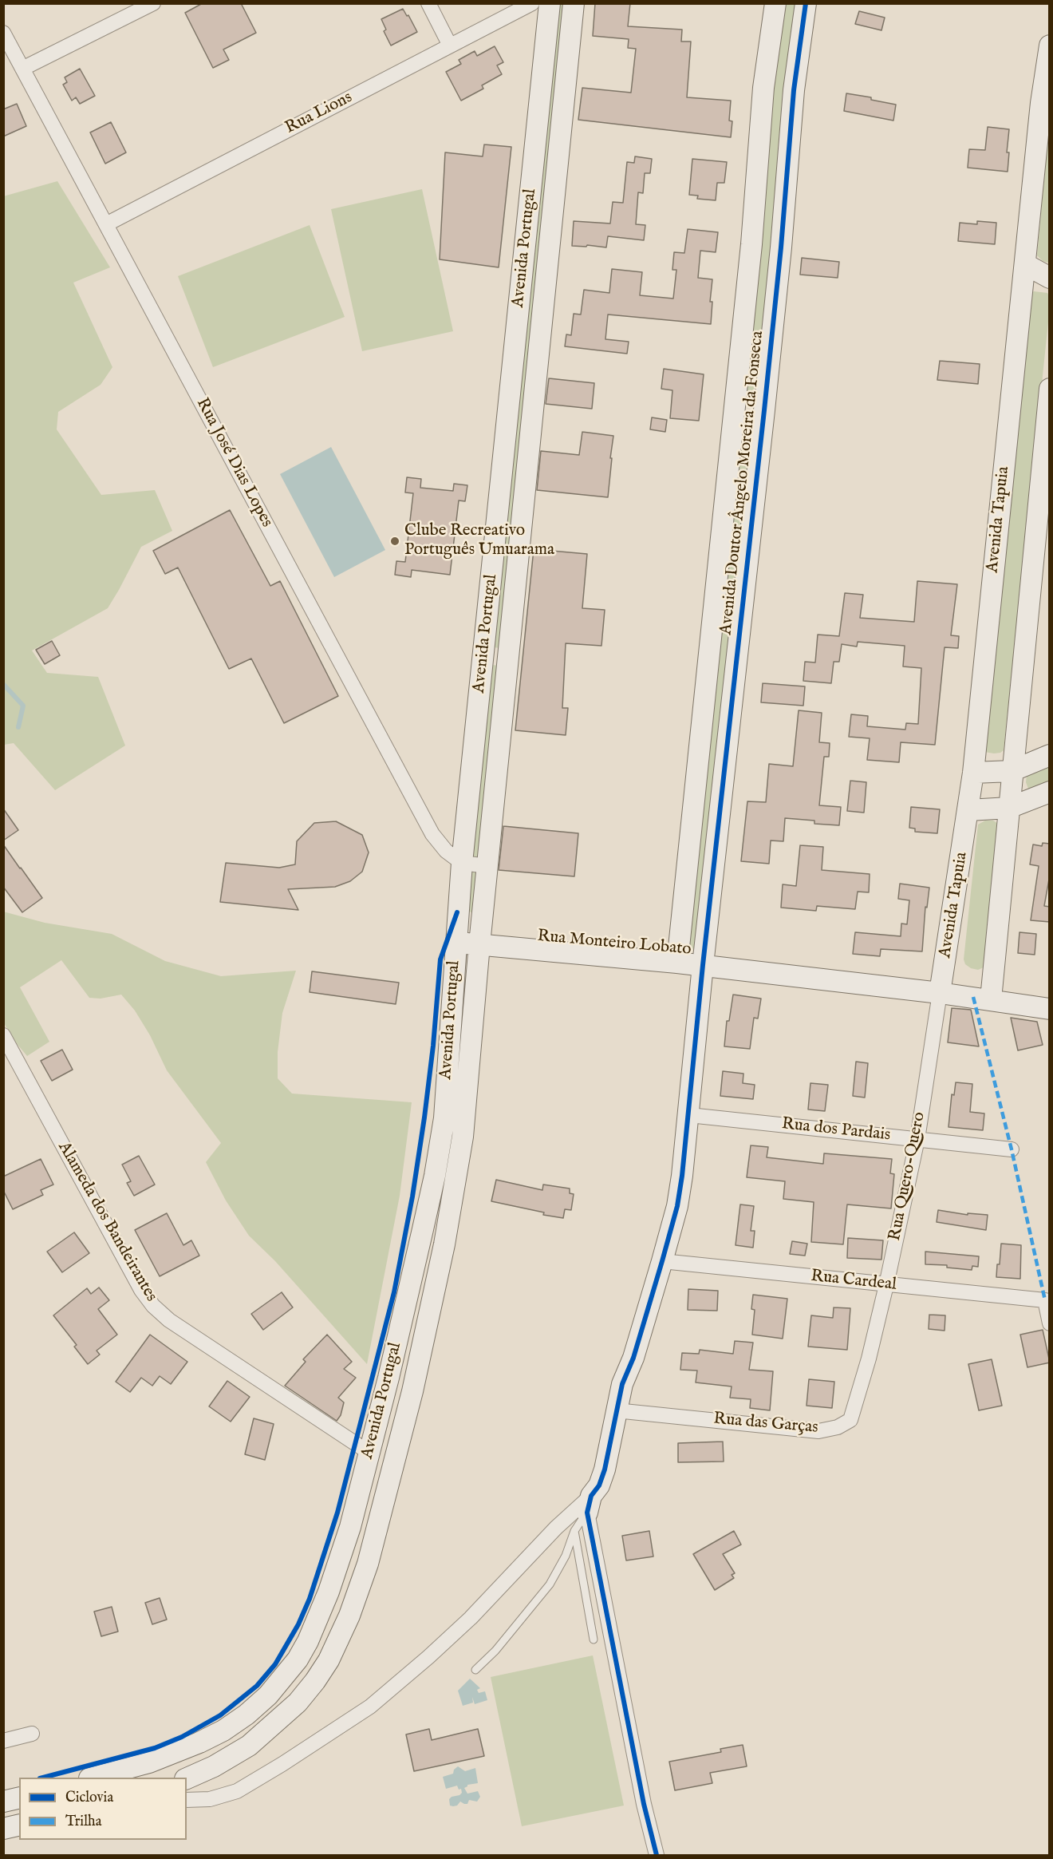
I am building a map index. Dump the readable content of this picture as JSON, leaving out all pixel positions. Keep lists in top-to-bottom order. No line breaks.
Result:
{"streets":{"main road":["Avenida Portugal","Avenida Doutor Ângelo Moreira da Fonseca","Avenida Tapuia","Rua Monteiro Lobato"],"street":["Rua Lions","Rua José Dias Lopes","Rua dos Pardais","Rua Quero-Quero","Alameda dos Bandeirantes","Rua Cardeal","Rua das Garças"]},"crossings":[["Rua Lions","Rua José Dias Lopes"],["Avenida Portugal","Rua José Dias Lopes"],["Avenida Portugal","Rua Monteiro Lobato"],["Avenida Portugal","Alameda dos Bandeirantes"],["Avenida Doutor Ângelo Moreira da Fonseca","Rua Monteiro Lobato"],["Avenida Doutor Ângelo Moreira da Fonseca","Rua dos Pardais"],["Avenida Doutor Ângelo Moreira da Fonseca","Rua Cardeal"],["Avenida Doutor Ângelo Moreira da Fonseca","Rua das Garças"],["Avenida Tapuia","Rua Monteiro Lobato"],["Avenida Tapuia","Rua Quero-Quero"],["Rua Monteiro Lobato","Rua Quero-Quero"],["Rua dos Pardais","Rua Quero-Quero"],["Rua Quero-Quero","Rua Cardeal"],["Rua Quero-Quero","Rua das Garças"]],"places":["Clube Recreativo Português Umuarama"],"legend":["Ciclovia","Trilha"]}
